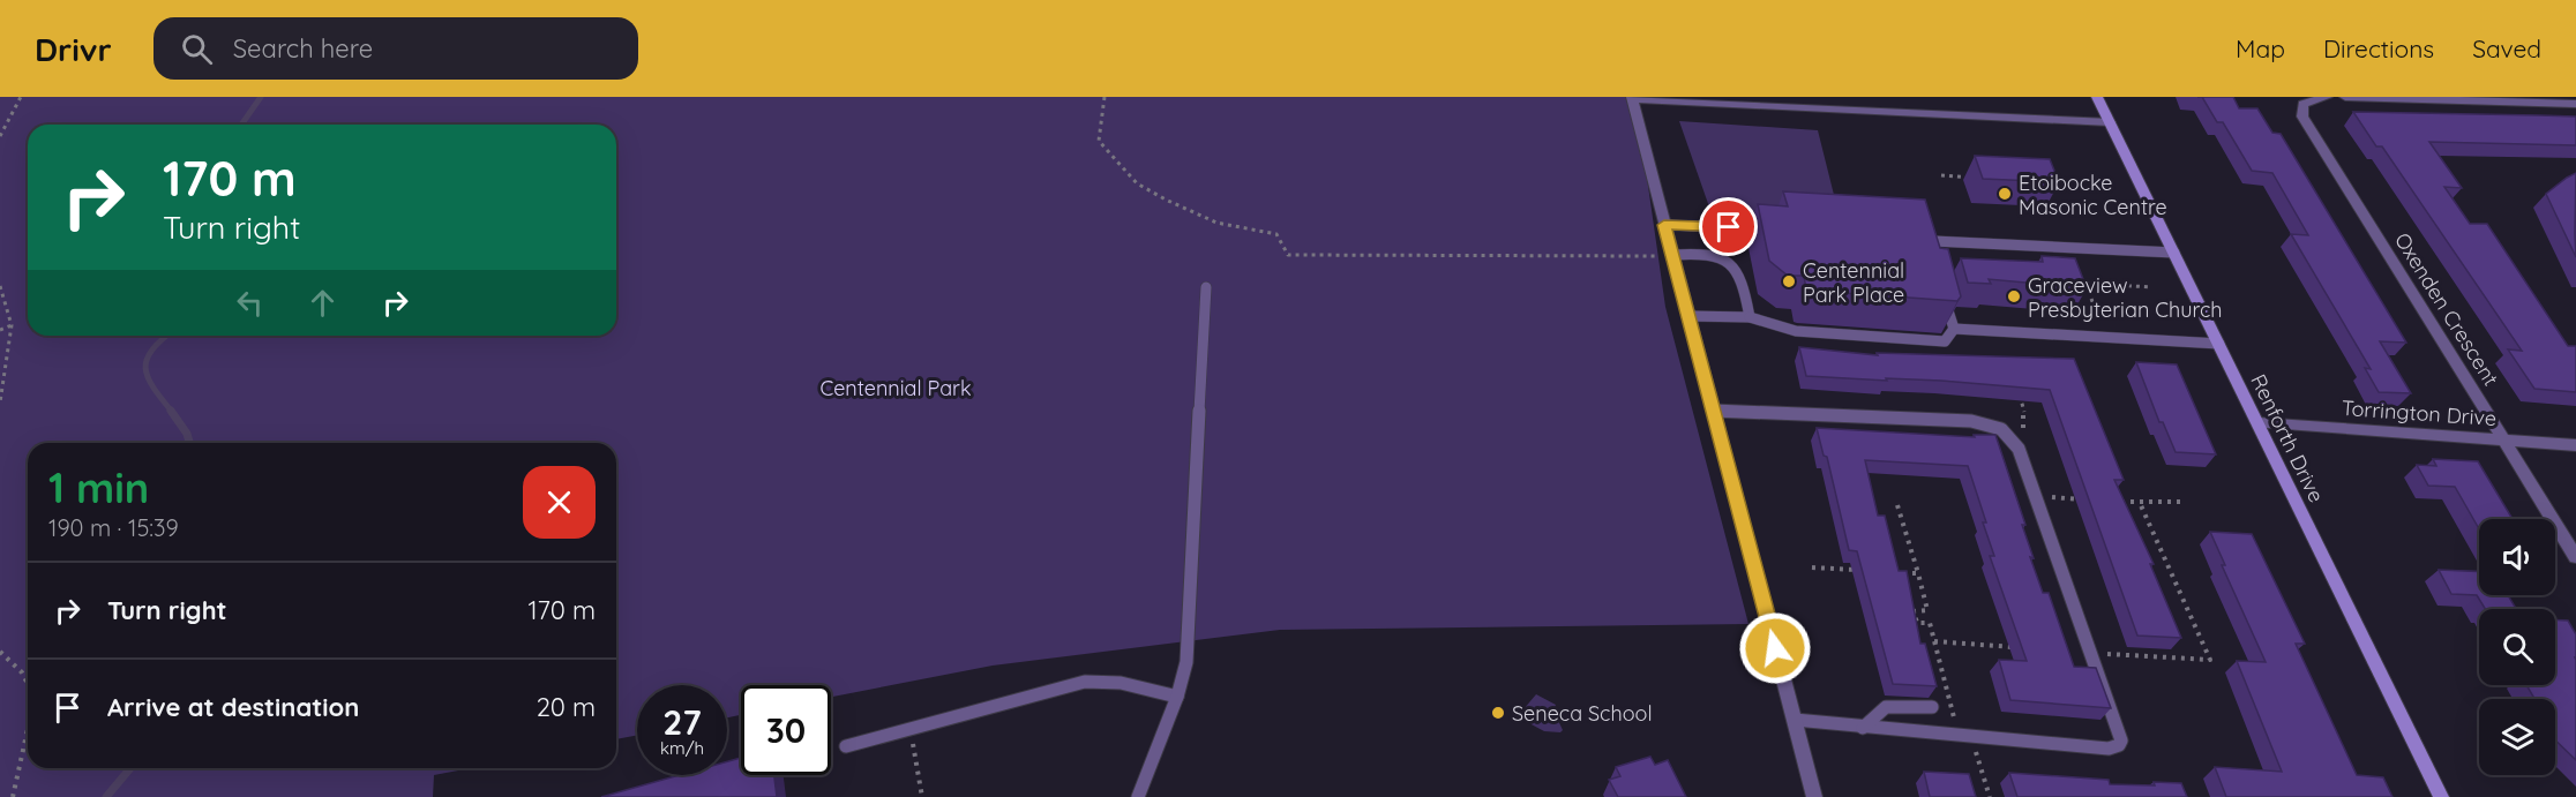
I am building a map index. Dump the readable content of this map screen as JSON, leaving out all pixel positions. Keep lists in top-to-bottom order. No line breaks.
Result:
{"streets":{"main road":["Renforth Drive"],"street":["Oxenden Crescent","Torrington Drive"]},"crossings":[["Oxenden Crescent","Torrington Drive"],["Torrington Drive","Renforth Drive"]],"parks":["Centennial Park"],"places":["Etoibocke Masonic Centre","Centennial Park Place","Graceview Presbyterian Church","Seneca School"],"page":{"header":"Drivr","search":"Search here","nav":["Map","Directions","Saved"],"turn":["170 m","Turn right"],"heading":["1 min","190 m · 15:39"],"list":[{"name":"Turn right","value":"170 m"},{"name":"Arrive at destination","value":"20 m"}],"speed":"27 km/h","limit":"30"}}
